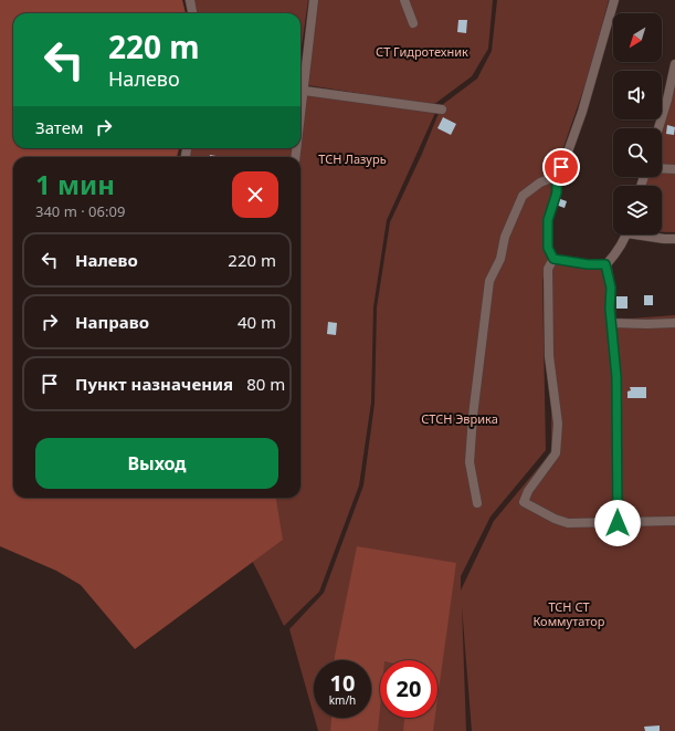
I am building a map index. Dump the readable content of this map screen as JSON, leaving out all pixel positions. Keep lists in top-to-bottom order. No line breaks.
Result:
{"parks":["СТ Гидротехник","ТСН Лазурь","СТСН Эврика","ТСН СТ Коммутатор"],"north":"bottom left","page":{"turn":["220 m","Налево"],"then":"Затем","heading":["1 мин","340 m · 06:09"],"list":[{"name":"Налево","value":"220 m"},{"name":"Направо","value":"40 m"},{"name":"Пункт назначения","value":"80 m"}],"buttons":"Выход","speed":"10 km/h","limit":"20"}}
